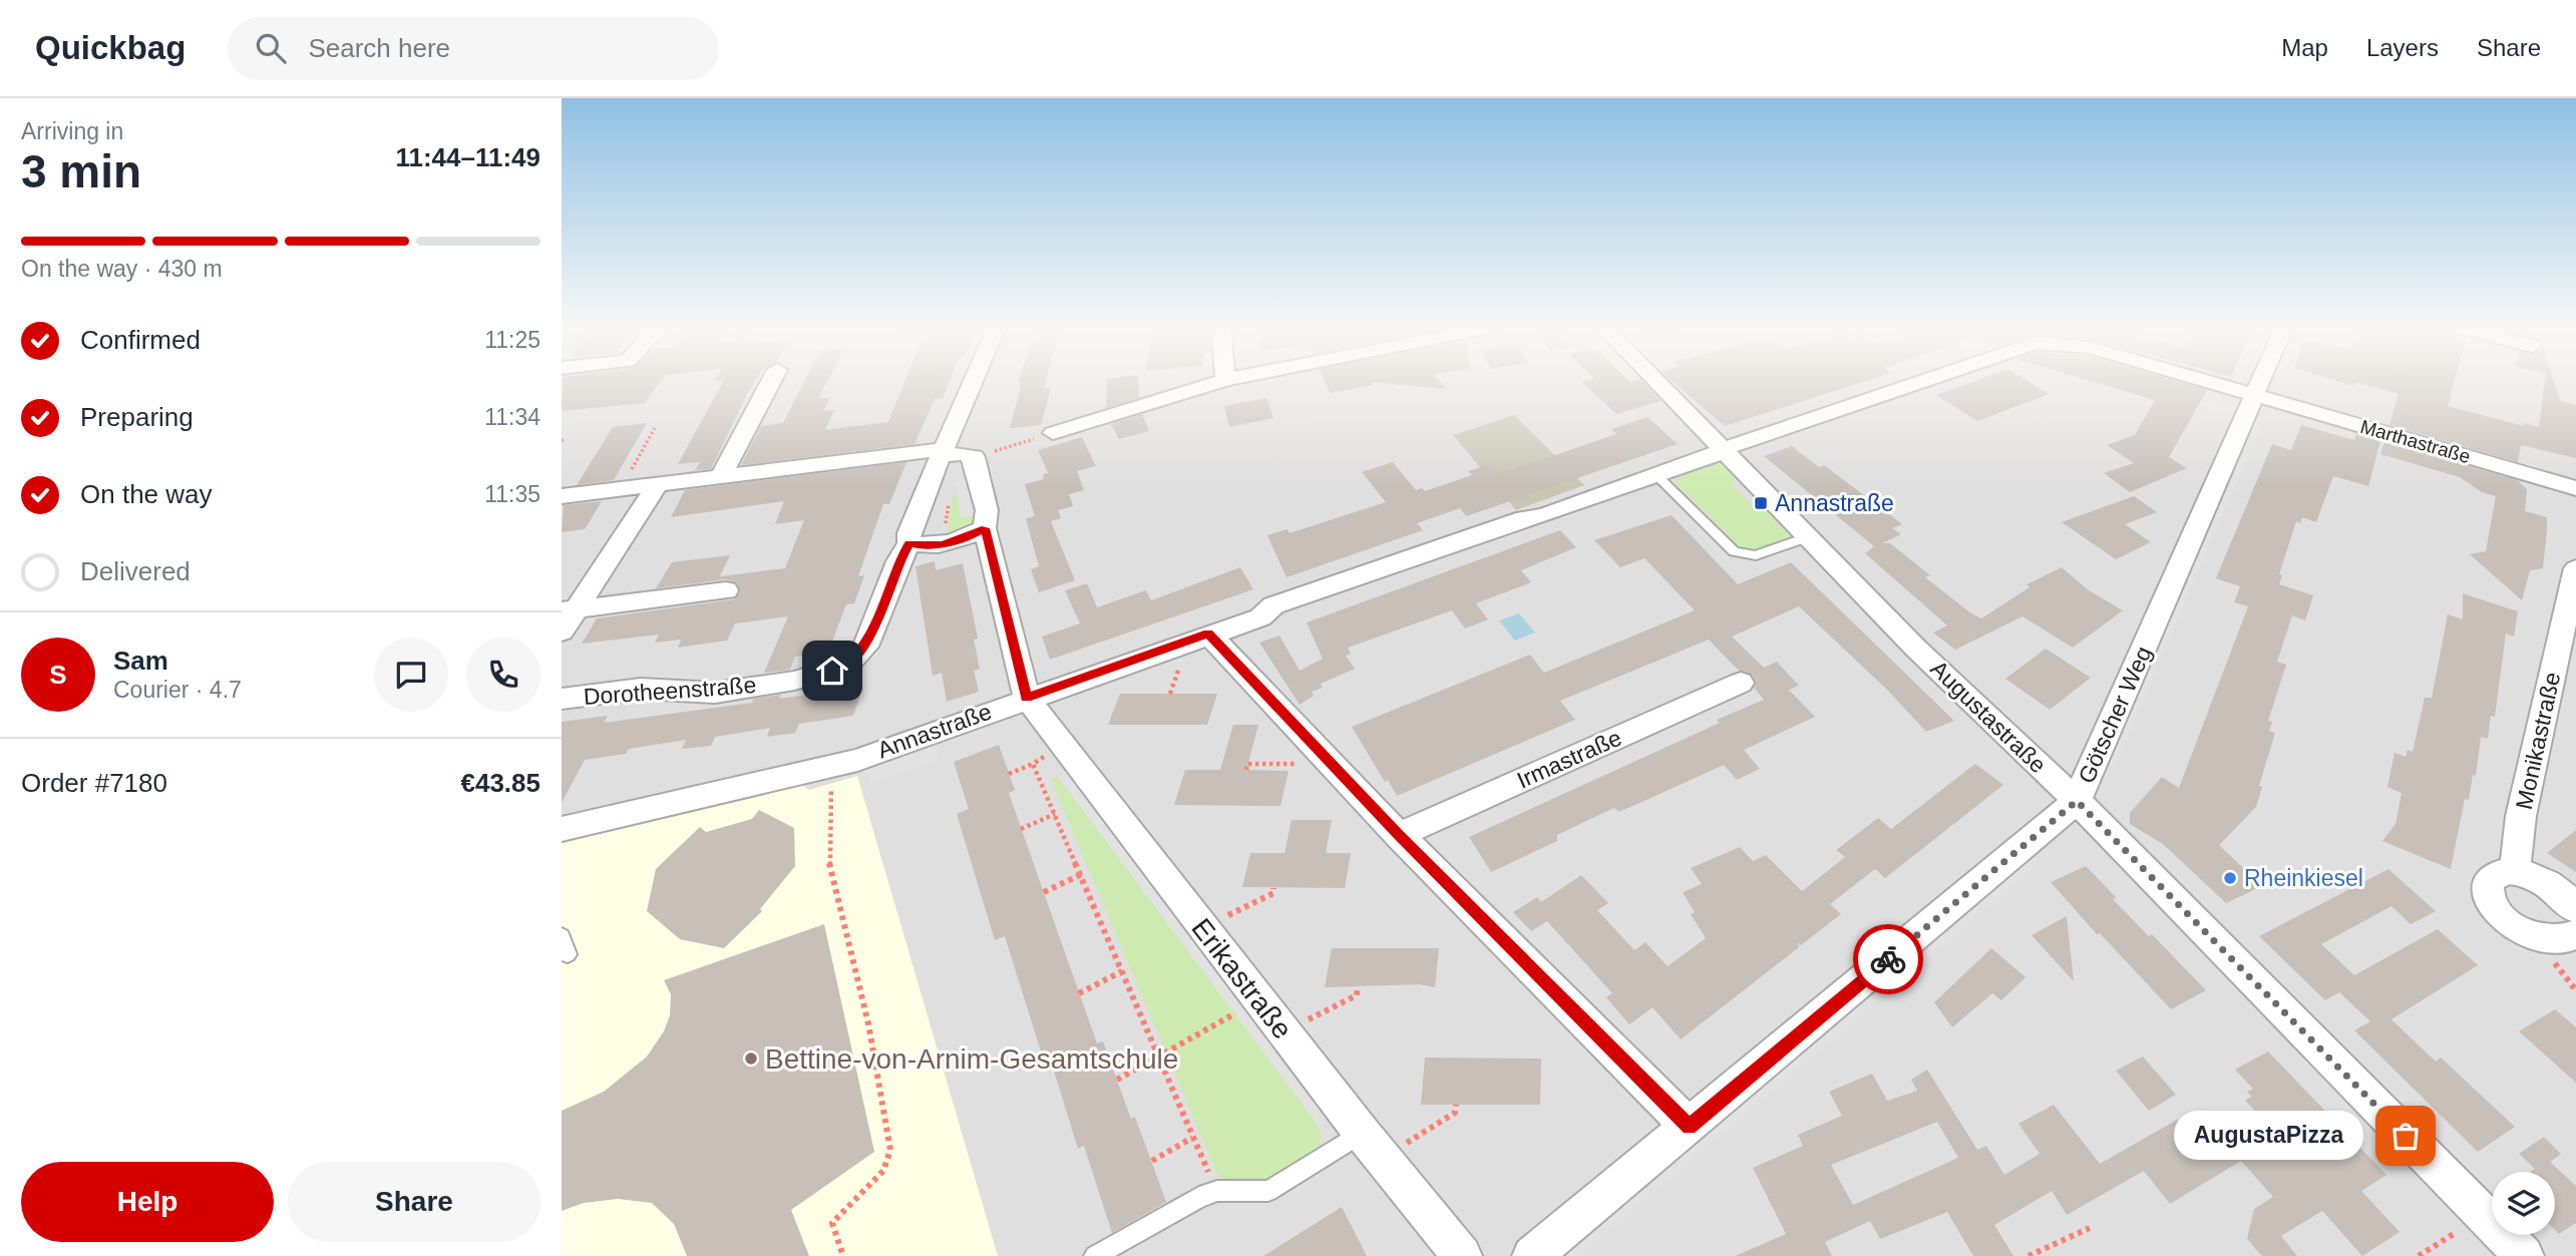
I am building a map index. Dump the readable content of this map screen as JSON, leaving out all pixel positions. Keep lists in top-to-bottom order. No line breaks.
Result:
{"streets":{"street":["Marthastraße","Dorotheenstraße","Götscher Weg","Augustastraße","Annastraße","Monikastraße","Irmastraße","Erikastraße"]},"crossings":[["Marthastraße","Götscher Weg"],["Marthastraße","Annastraße"],["Götscher Weg","Augustastraße"],["Götscher Weg","Annastraße"],["Augustastraße","Annastraße"],["Annastraße","Erikastraße"]],"places":{"transit":["Annastraße"],"other":["Rheinkiesel","Bettine-von-Arnim-Gesamtschule","AugustaPizza"]},"page":{"header":"Quickbag","search":"Search here","nav":["Map","Layers","Share"],"heading":["3 min","Arriving in","11:44–11:49"],"panel":["Sam","Courier · 4.7","Order #7180","€43.85"],"bar":"On the way · 430 m","list":[["Confirmed","11:25"],["Preparing","11:34"],["On the way","11:35"],"Delivered"],"round":"S","bubble":"AugustaPizza","buttons":["Help","Share"]}}
